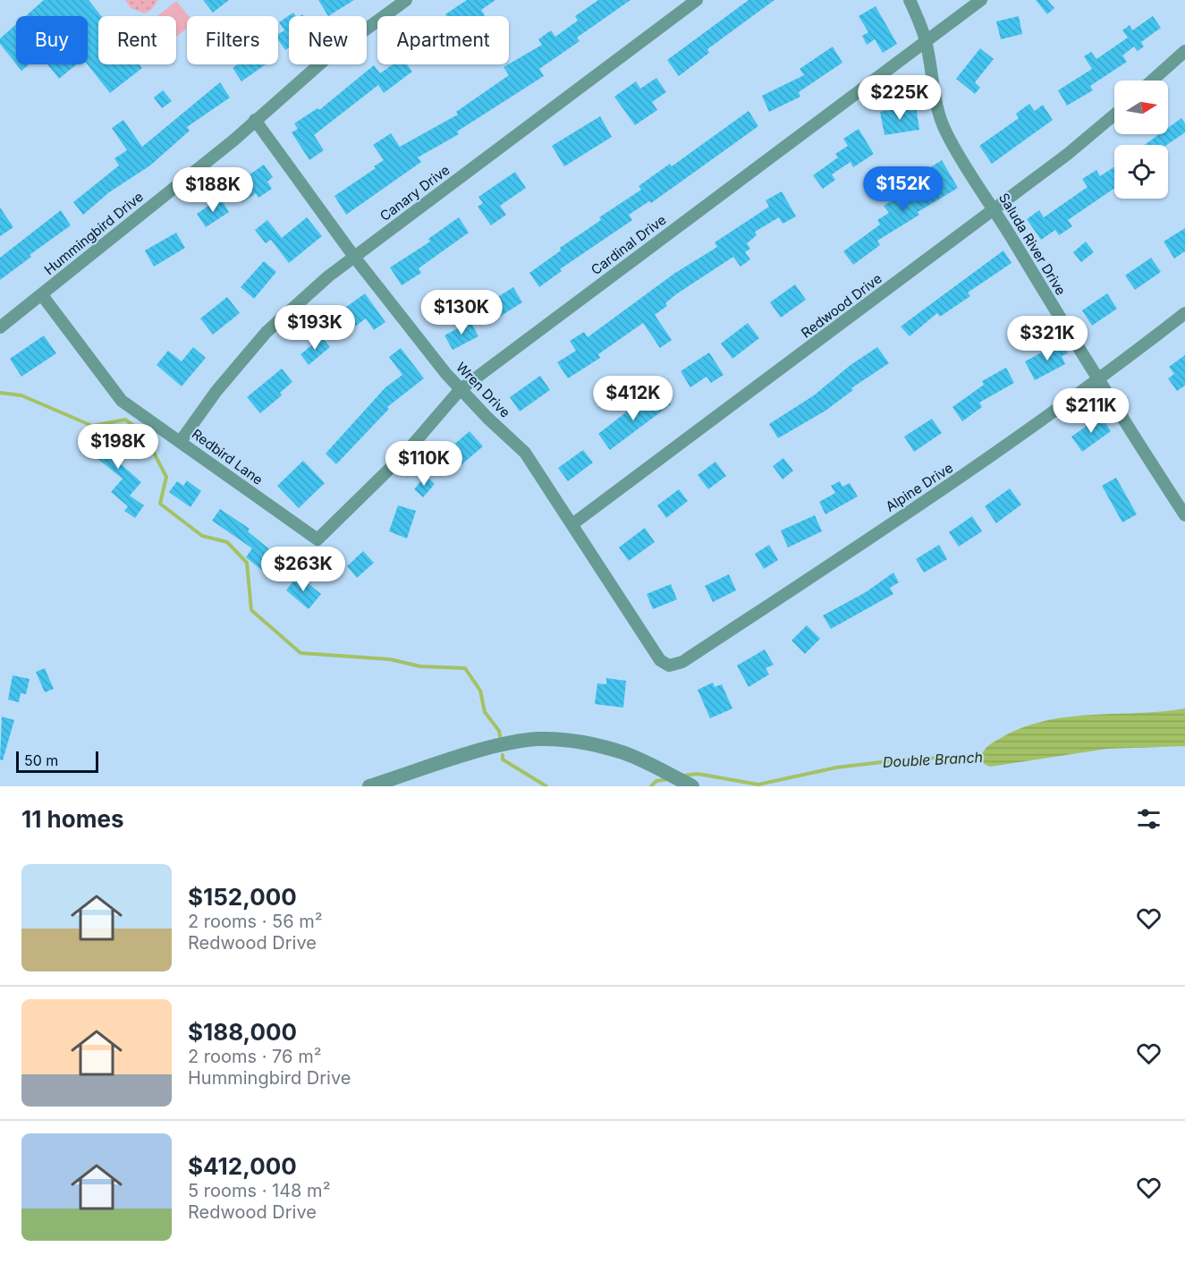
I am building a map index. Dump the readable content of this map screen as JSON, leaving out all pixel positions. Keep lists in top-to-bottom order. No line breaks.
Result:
{"streets":{"street":["Canary Drive","Hummingbird Drive","Saluda River Drive","Cardinal Drive","Redwood Drive","Wren Drive","Redbird Lane","Alpine Drive"]},"crossings":[["Canary Drive","Wren Drive"],["Canary Drive","Redbird Lane"],["Hummingbird Drive","Wren Drive"],["Hummingbird Drive","Redbird Lane"],["Saluda River Drive","Cardinal Drive"],["Saluda River Drive","Redwood Drive"],["Saluda River Drive","Alpine Drive"],["Cardinal Drive","Wren Drive"],["Cardinal Drive","Redbird Lane"],["Redwood Drive","Wren Drive"],["Wren Drive","Alpine Drive"]],"water":["Double Branch"],"scale_bar":"50 m","north":"right","page":{"chip":["Buy","Rent","Filters","New","Apartment"],"price":["$225K","$152K","$188K","$130K","$193K","$321K","$412K","$211K","$198K","$110K","$263K"],"scale":"50 m","heading":"11 homes","list":[{"name":"$152,000","note":"2 rooms · 56 m² · Redwood Drive"},{"name":"$188,000","note":"2 rooms · 76 m² · Hummingbird Drive"},{"name":"$412,000","note":"5 rooms · 148 m² · Redwood Drive"}]}}
